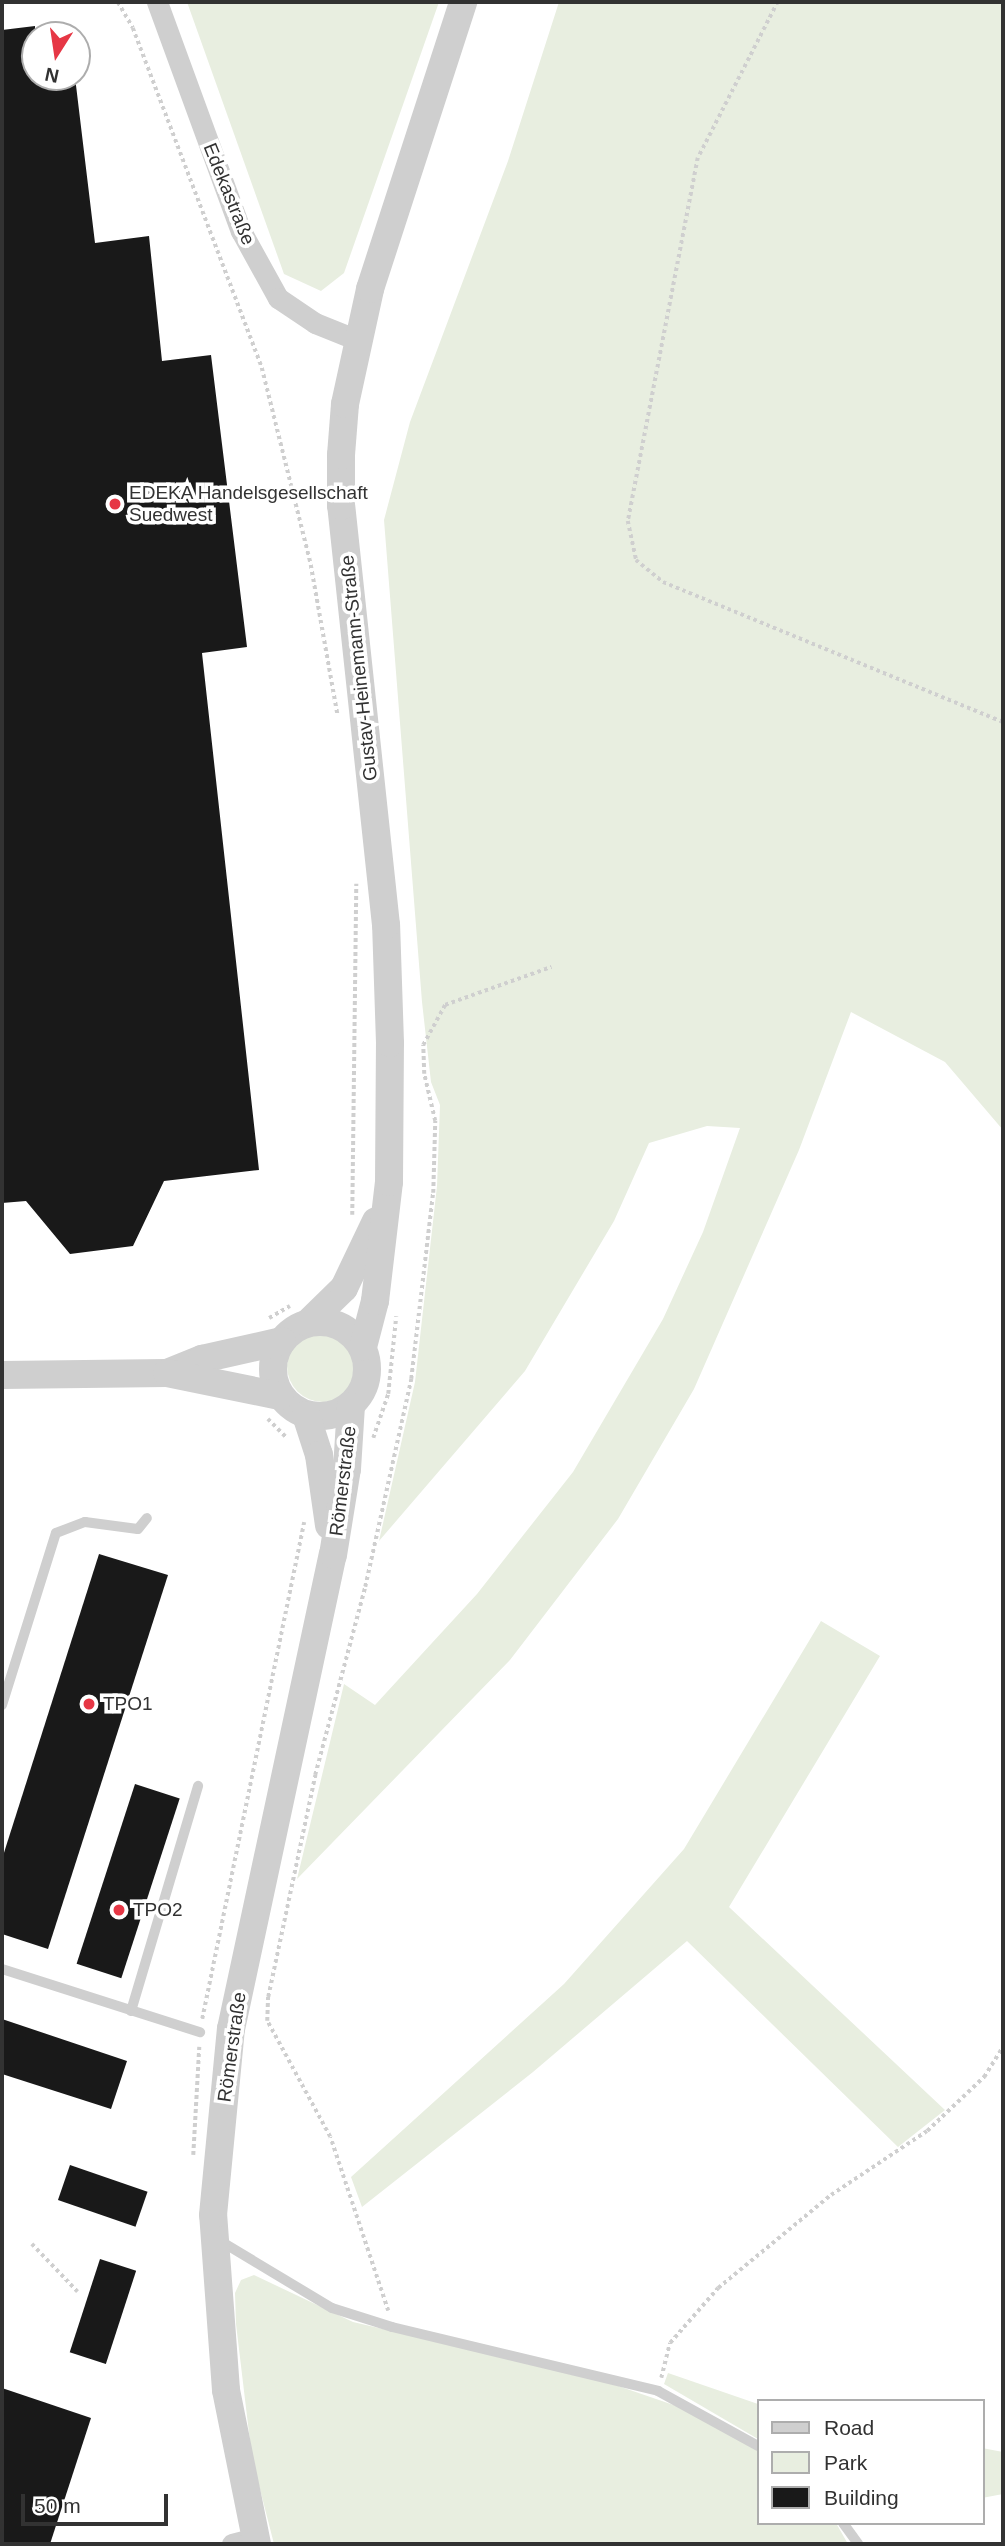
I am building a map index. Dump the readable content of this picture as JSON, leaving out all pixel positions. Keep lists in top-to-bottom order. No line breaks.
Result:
{"streets":{"street":["Edekastraße","Gustav-Heinemann-Straße","Römerstraße"]},"crossings":[["Edekastraße","Gustav-Heinemann-Straße"],["Gustav-Heinemann-Straße","Römerstraße"]],"places":["EDEKA Handelsgesellschaft Suedwest","TPO1","TPO2"],"legend":["Road","Park","Building"],"scale_bar":"50 m","north":"bottom"}
